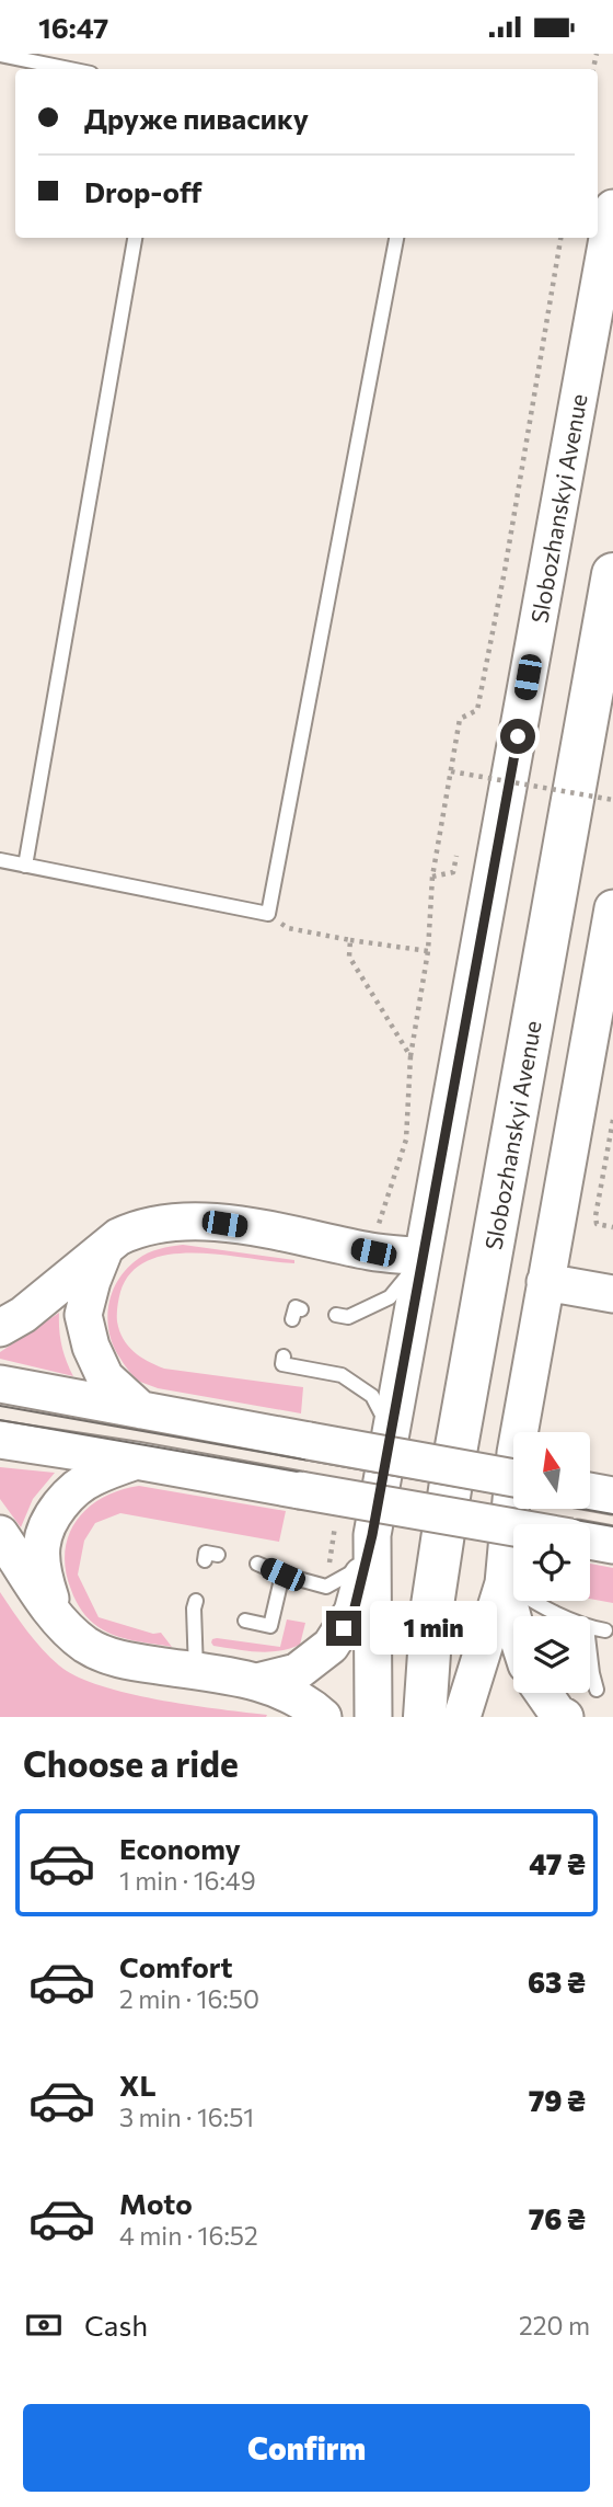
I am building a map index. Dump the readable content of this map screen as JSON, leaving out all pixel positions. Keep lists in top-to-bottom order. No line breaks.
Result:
{"streets":{"main road":["Slobozhanskyi Avenue"]},"north":"top","page":{"status":"16:47","banner":["Друже пивасику","Drop-off"],"bubble":"1 min","heading":"Choose a ride","list":[{"name":"Economy","note":"1 min · 16:49","value":"47 ₴"},{"name":"Comfort","note":"2 min · 16:50","value":"63 ₴"},{"name":"XL","note":"3 min · 16:51","value":"79 ₴"},{"name":"Moto","note":"4 min · 16:52","value":"76 ₴"}],"pay":["Cash","220 m"],"buttons":"Confirm"}}
